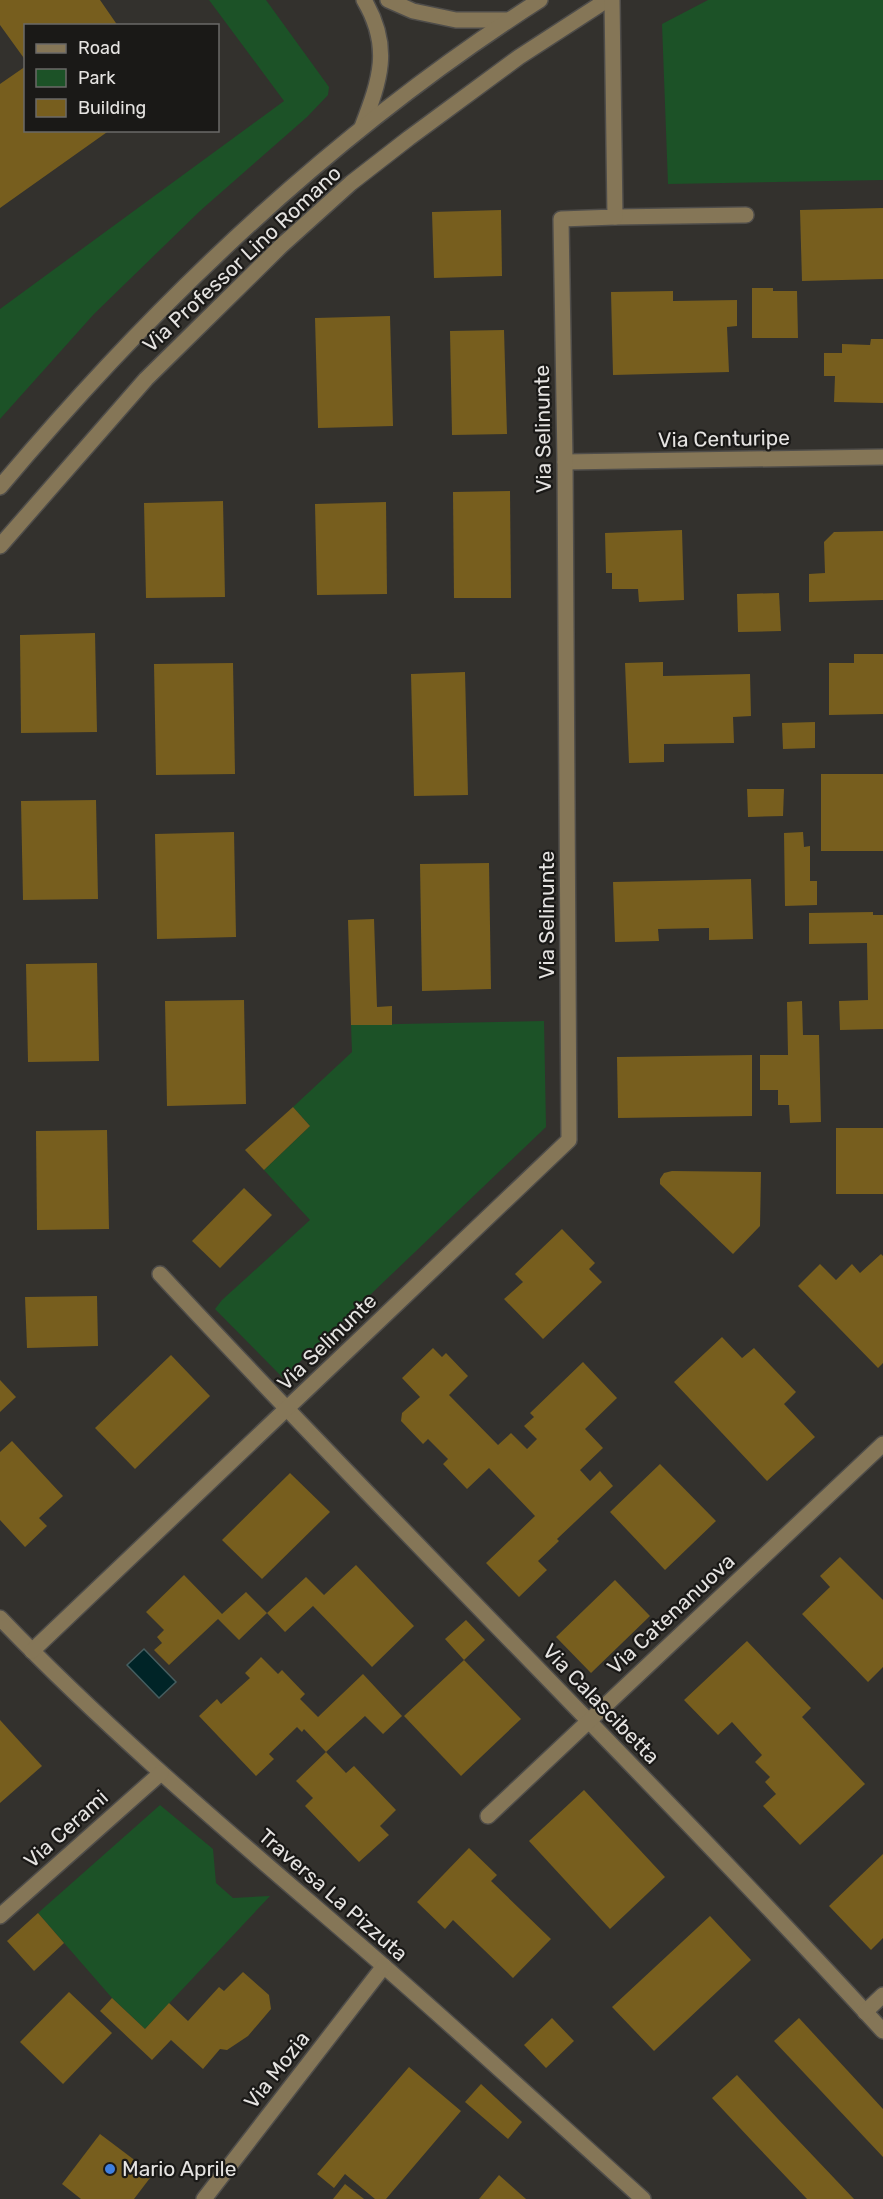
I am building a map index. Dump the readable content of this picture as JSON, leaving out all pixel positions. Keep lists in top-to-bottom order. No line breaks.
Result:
{"streets":{"street":["Via Professor Lino Romano","Via Selinunte","Via Centuripe","Via Catenanuova","Via Calascibetta","Via Cerami","Traversa La Pizzuta","Via Mozia"]},"crossings":[["Via Selinunte","Via Centuripe"],["Via Selinunte","Via Calascibetta"],["Via Selinunte","Traversa La Pizzuta"],["Via Catenanuova","Via Calascibetta"],["Via Cerami","Traversa La Pizzuta"],["Traversa La Pizzuta","Via Mozia"]],"places":["Mario Aprile"],"legend":["Road","Park","Building"]}
